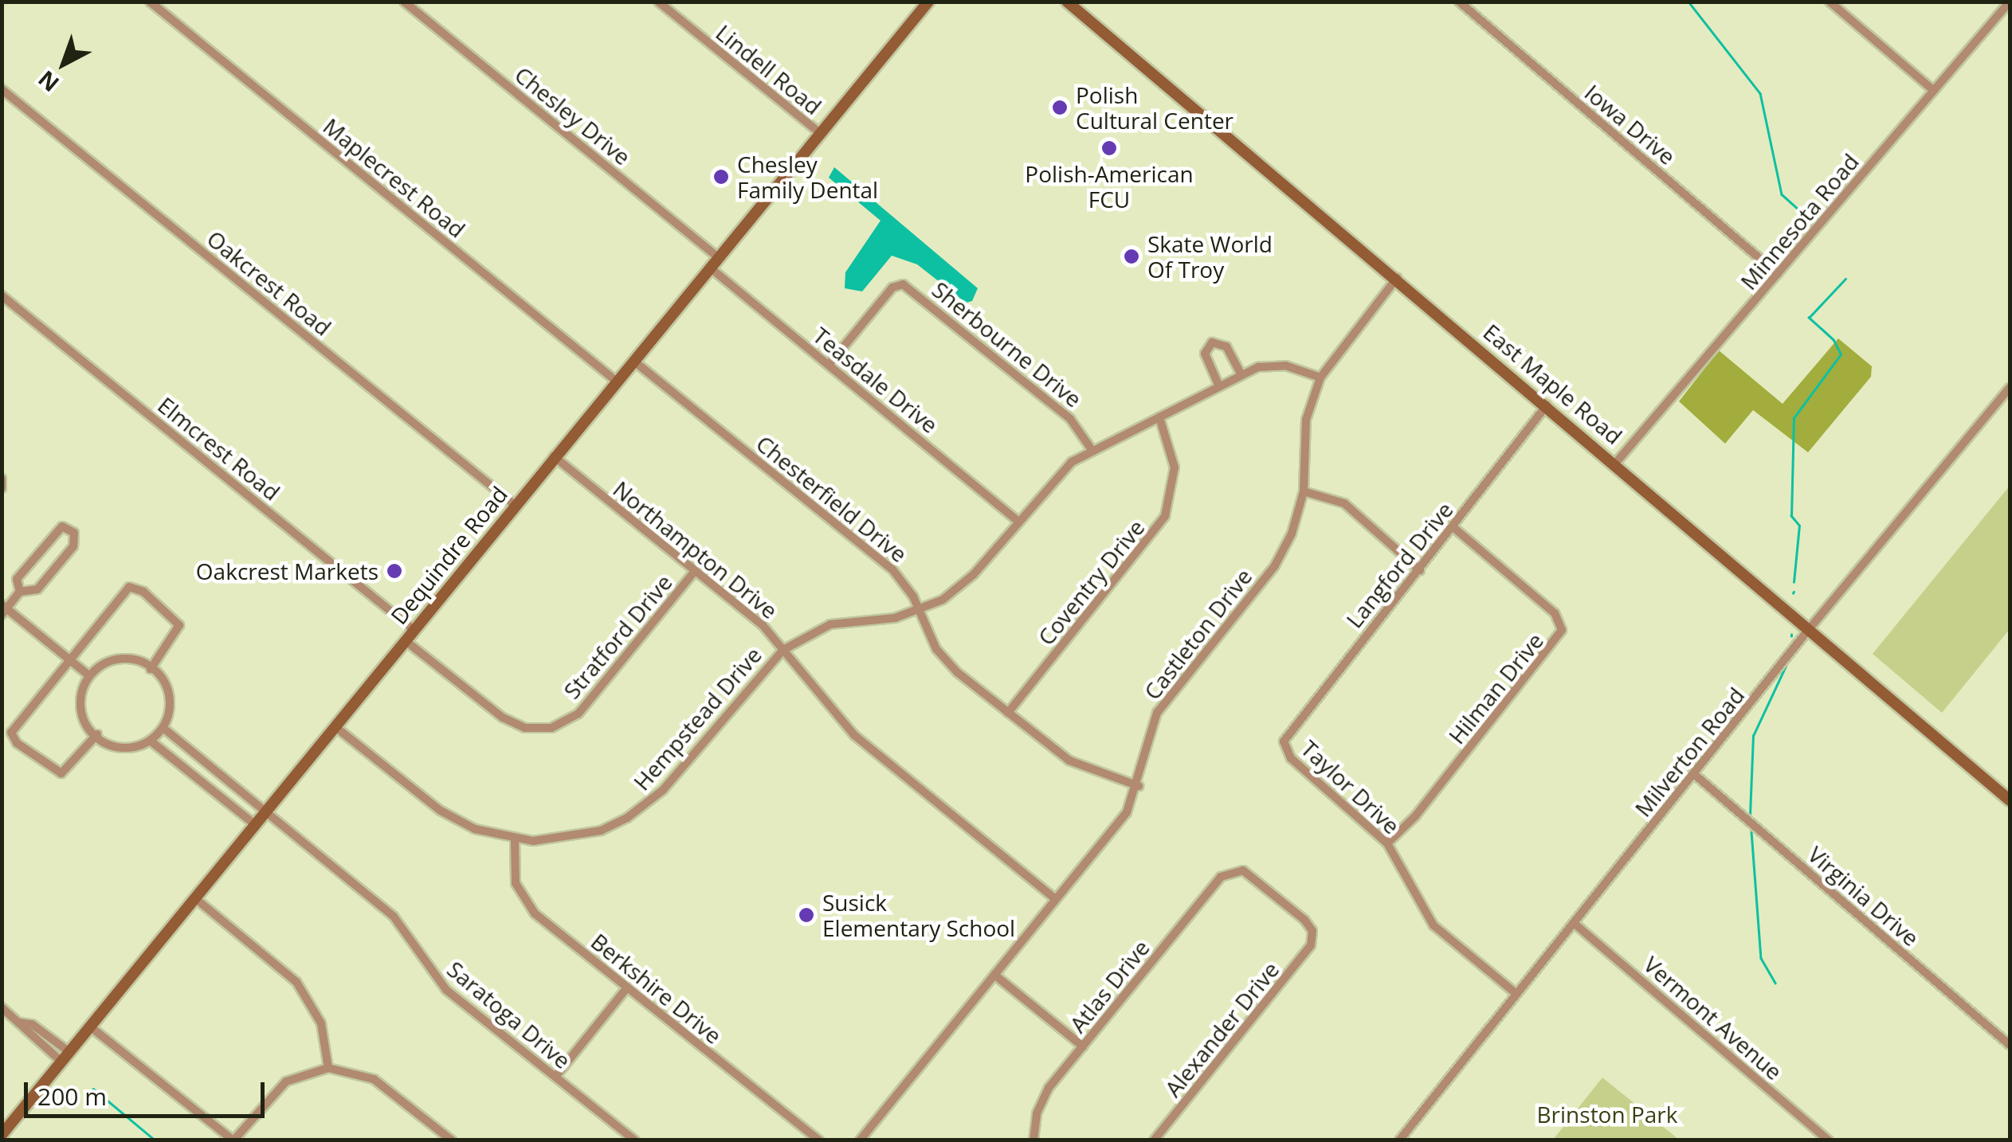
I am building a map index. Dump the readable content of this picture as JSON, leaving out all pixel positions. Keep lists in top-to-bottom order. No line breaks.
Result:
{"streets":{"main road":["East Maple Road","Dequindre Road"],"street":["Lindell Road","Chesley Drive","Iowa Drive","Maplecrest Road","Minnesota Road","Oakcrest Road","Sherbourne Drive","Teasdale Drive","Elmcrest Road","Chesterfield Drive","Northampton Drive","Langford Drive","Coventry Drive","Castleton Drive","Stratford Drive","Hilman Drive","Hempstead Drive","Milverton Road","Taylor Drive","Virginia Drive","Atlas Drive","Berkshire Drive","Saratoga Drive","Vermont Avenue","Alexander Drive"]},"crossings":[["Lindell Road","Dequindre Road"],["Chesley Drive","Dequindre Road"],["Iowa Drive","Minnesota Road"],["Maplecrest Road","Dequindre Road"],["Minnesota Road","East Maple Road"],["Oakcrest Road","Dequindre Road"],["Sherbourne Drive","Teasdale Drive"],["Sherbourne Drive","Hempstead Drive"],["Teasdale Drive","Dequindre Road"],["Teasdale Drive","Hempstead Drive"],["East Maple Road","Langford Drive"],["East Maple Road","Castleton Drive"],["East Maple Road","Milverton Road"],["Elmcrest Road","Dequindre Road"],["Chesterfield Drive","Dequindre Road"],["Chesterfield Drive","Coventry Drive"],["Chesterfield Drive","Castleton Drive"],["Chesterfield Drive","Hempstead Drive"],["Northampton Drive","Dequindre Road"],["Northampton Drive","Castleton Drive"],["Northampton Drive","Stratford Drive"],["Northampton Drive","Hempstead Drive"],["Dequindre Road","Stratford Drive"],["Dequindre Road","Hempstead Drive"],["Dequindre Road","Saratoga Drive"],["Langford Drive","Hilman Drive"],["Langford Drive","Taylor Drive"],["Coventry Drive","Hempstead Drive"],["Castleton Drive","Hempstead Drive"],["Hilman Drive","Taylor Drive"],["Hempstead Drive","Berkshire Drive"],["Milverton Road","Taylor Drive"],["Milverton Road","Virginia Drive"],["Milverton Road","Vermont Avenue"],["Atlas Drive","Alexander Drive"]],"parks":["Brinston Park"],"places":["Polish Cultural Center","Polish-American FCU","Chesley Family Dental","Skate World Of Troy","Oakcrest Markets","Susick Elementary School"],"scale_bar":"200 m","north":"bottom left"}
